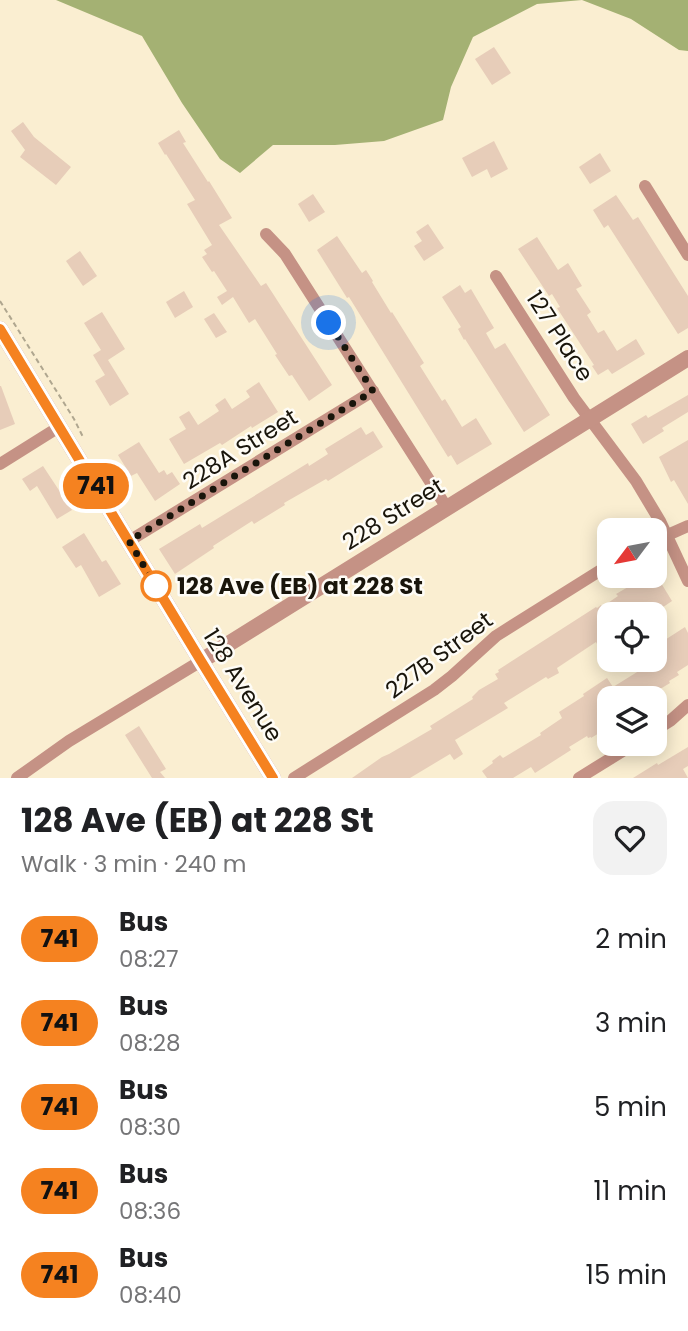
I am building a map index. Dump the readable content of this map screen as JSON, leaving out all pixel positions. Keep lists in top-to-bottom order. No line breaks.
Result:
{"streets":{"street":["127 Place","228A Street","228 Street","227B Street","128 Avenue"]},"crossings":[["127 Place","228 Street"],["228A Street","128 Avenue"],["228 Street","128 Avenue"]],"places":["128 Ave (EB) at 228 St"],"lines":["bus line 741"],"north":"bottom left","page":{"on_map":"741","heading":["128 Ave (EB) at 228 St","Walk · 3 min · 240 m"],"list":[{"mark":"741","name":"Bus","note":"08:27","value":"2 min"},{"mark":"741","name":"Bus","note":"08:28","value":"3 min"},{"mark":"741","name":"Bus","note":"08:30","value":"5 min"},{"mark":"741","name":"Bus","note":"08:36","value":"11 min"},{"mark":"741","name":"Bus","note":"08:40","value":"15 min"}]}}
